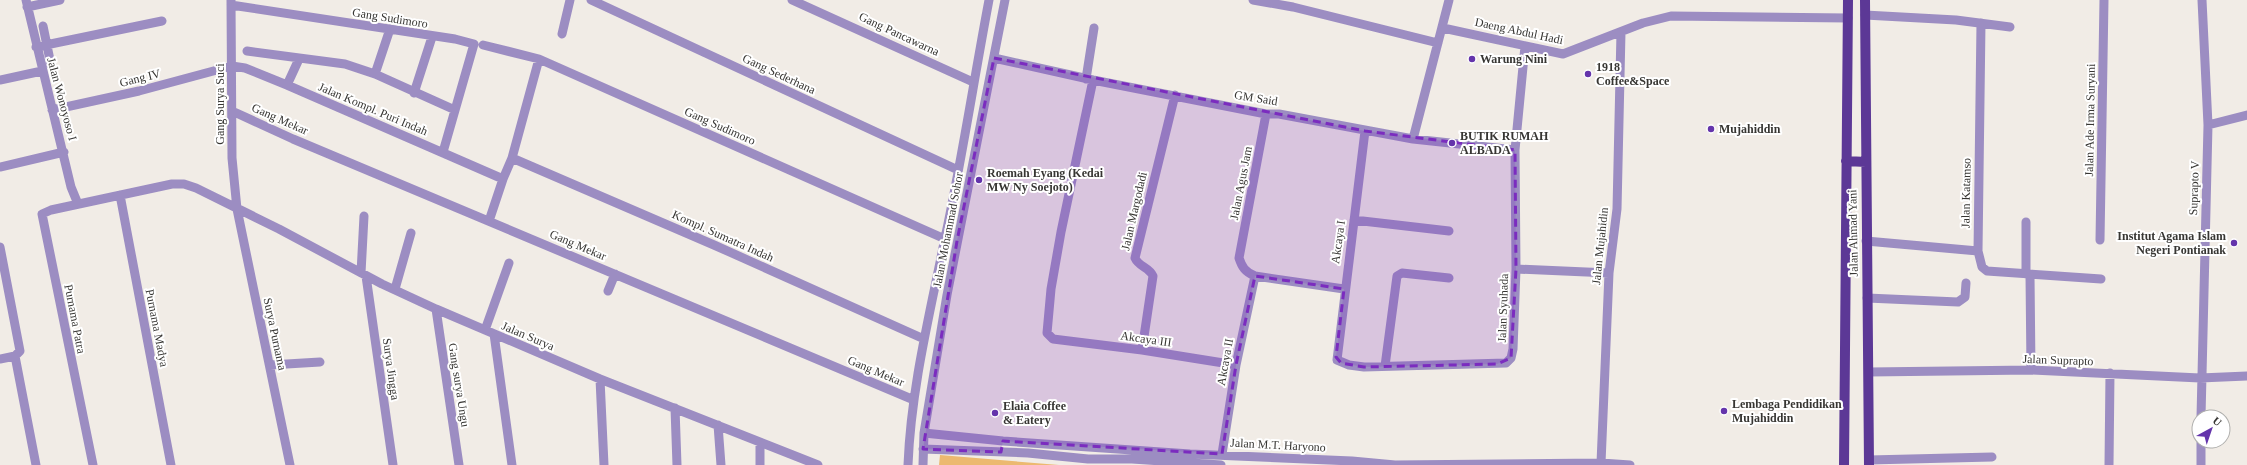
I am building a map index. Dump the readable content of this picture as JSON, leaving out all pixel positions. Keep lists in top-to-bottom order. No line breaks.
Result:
{"streets":{"main road":["Jalan Ahmad Yani"],"street":["Gang Sudimoro","Daeng Abdul Hadi","Gang Pancawarna","Gang Sederhana","Gang IV","GM Said","Jalan Wonoyoso I","Gang Surya Suci","Jalan Kompl. Puri Indah","Gang Mekar","Jalan Ade Irma Suryani","Jalan Agus Jam","Suprapto V","Jalan Katamso","Jalan Margodadi","Jalan Mohammad Sohor","Kompl. Sumatra Indah","Akcaya I","Jalan Mujahidin","Jalan Syuhada","Purnama Patra","Purnama Madya","Surya Purnama","Jalan Surya","Akcaya III","Jalan Suprapto","Akcaya II","Surya Jingga","Gang surya Ungu","Jalan M.T. Haryono"]},"crossings":[["Gang Sudimoro","Gang Surya Suci"],["Gang Sudimoro","Jalan Mohammad Sohor"],["Daeng Abdul Hadi","Jalan Ahmad Yani"],["Daeng Abdul Hadi","Jalan Mujahidin"],["Daeng Abdul Hadi","Jalan Syuhada"],["Gang Pancawarna","Jalan Mohammad Sohor"],["Gang Sederhana","Jalan Mohammad Sohor"],["Gang IV","Jalan Wonoyoso I"],["Gang IV","Gang Surya Suci"],["Gang IV","Jalan Kompl. Puri Indah"],["GM Said","Jalan Agus Jam"],["GM Said","Jalan Margodadi"],["GM Said","Jalan Mohammad Sohor"],["GM Said","Akcaya I"],["GM Said","Jalan Syuhada"],["GM Said","Akcaya III"],["Jalan Wonoyoso I","Purnama Patra"],["Jalan Wonoyoso I","Jalan Surya"],["Gang Surya Suci","Jalan Kompl. Puri Indah"],["Gang Surya Suci","Gang Mekar"],["Gang Surya Suci","Surya Purnama"],["Gang Surya Suci","Jalan Surya"],["Gang Mekar","Jalan Mohammad Sohor"],["Jalan Agus Jam","Akcaya II"],["Suprapto V","Jalan Suprapto"],["Jalan Margodadi","Akcaya III"],["Jalan Mohammad Sohor","Kompl. Sumatra Indah"],["Jalan Mohammad Sohor","Jalan M.T. Haryono"],["Jalan Ahmad Yani","Jalan Suprapto"],["Akcaya I","Jalan Syuhada"],["Jalan Mujahidin","Jalan M.T. Haryono"],["Purnama Patra","Jalan Surya"],["Purnama Madya","Jalan Surya"],["Surya Purnama","Jalan Surya"],["Jalan Surya","Surya Jingga"],["Jalan Surya","Gang surya Ungu"],["Akcaya III","Akcaya II"],["Akcaya II","Jalan M.T. Haryono"]],"places":["Warung Nini","1918 Coffee&Space","Mujahiddin","BUTIK RUMAH ALBADA","Roemah Eyang (Kedai MW Ny Soejoto)","Institut Agama Islam Negeri Pontianak","Lembaga Pendidikan Mujahiddin","Elaia Coffee & Eatery"],"north":"top right"}
